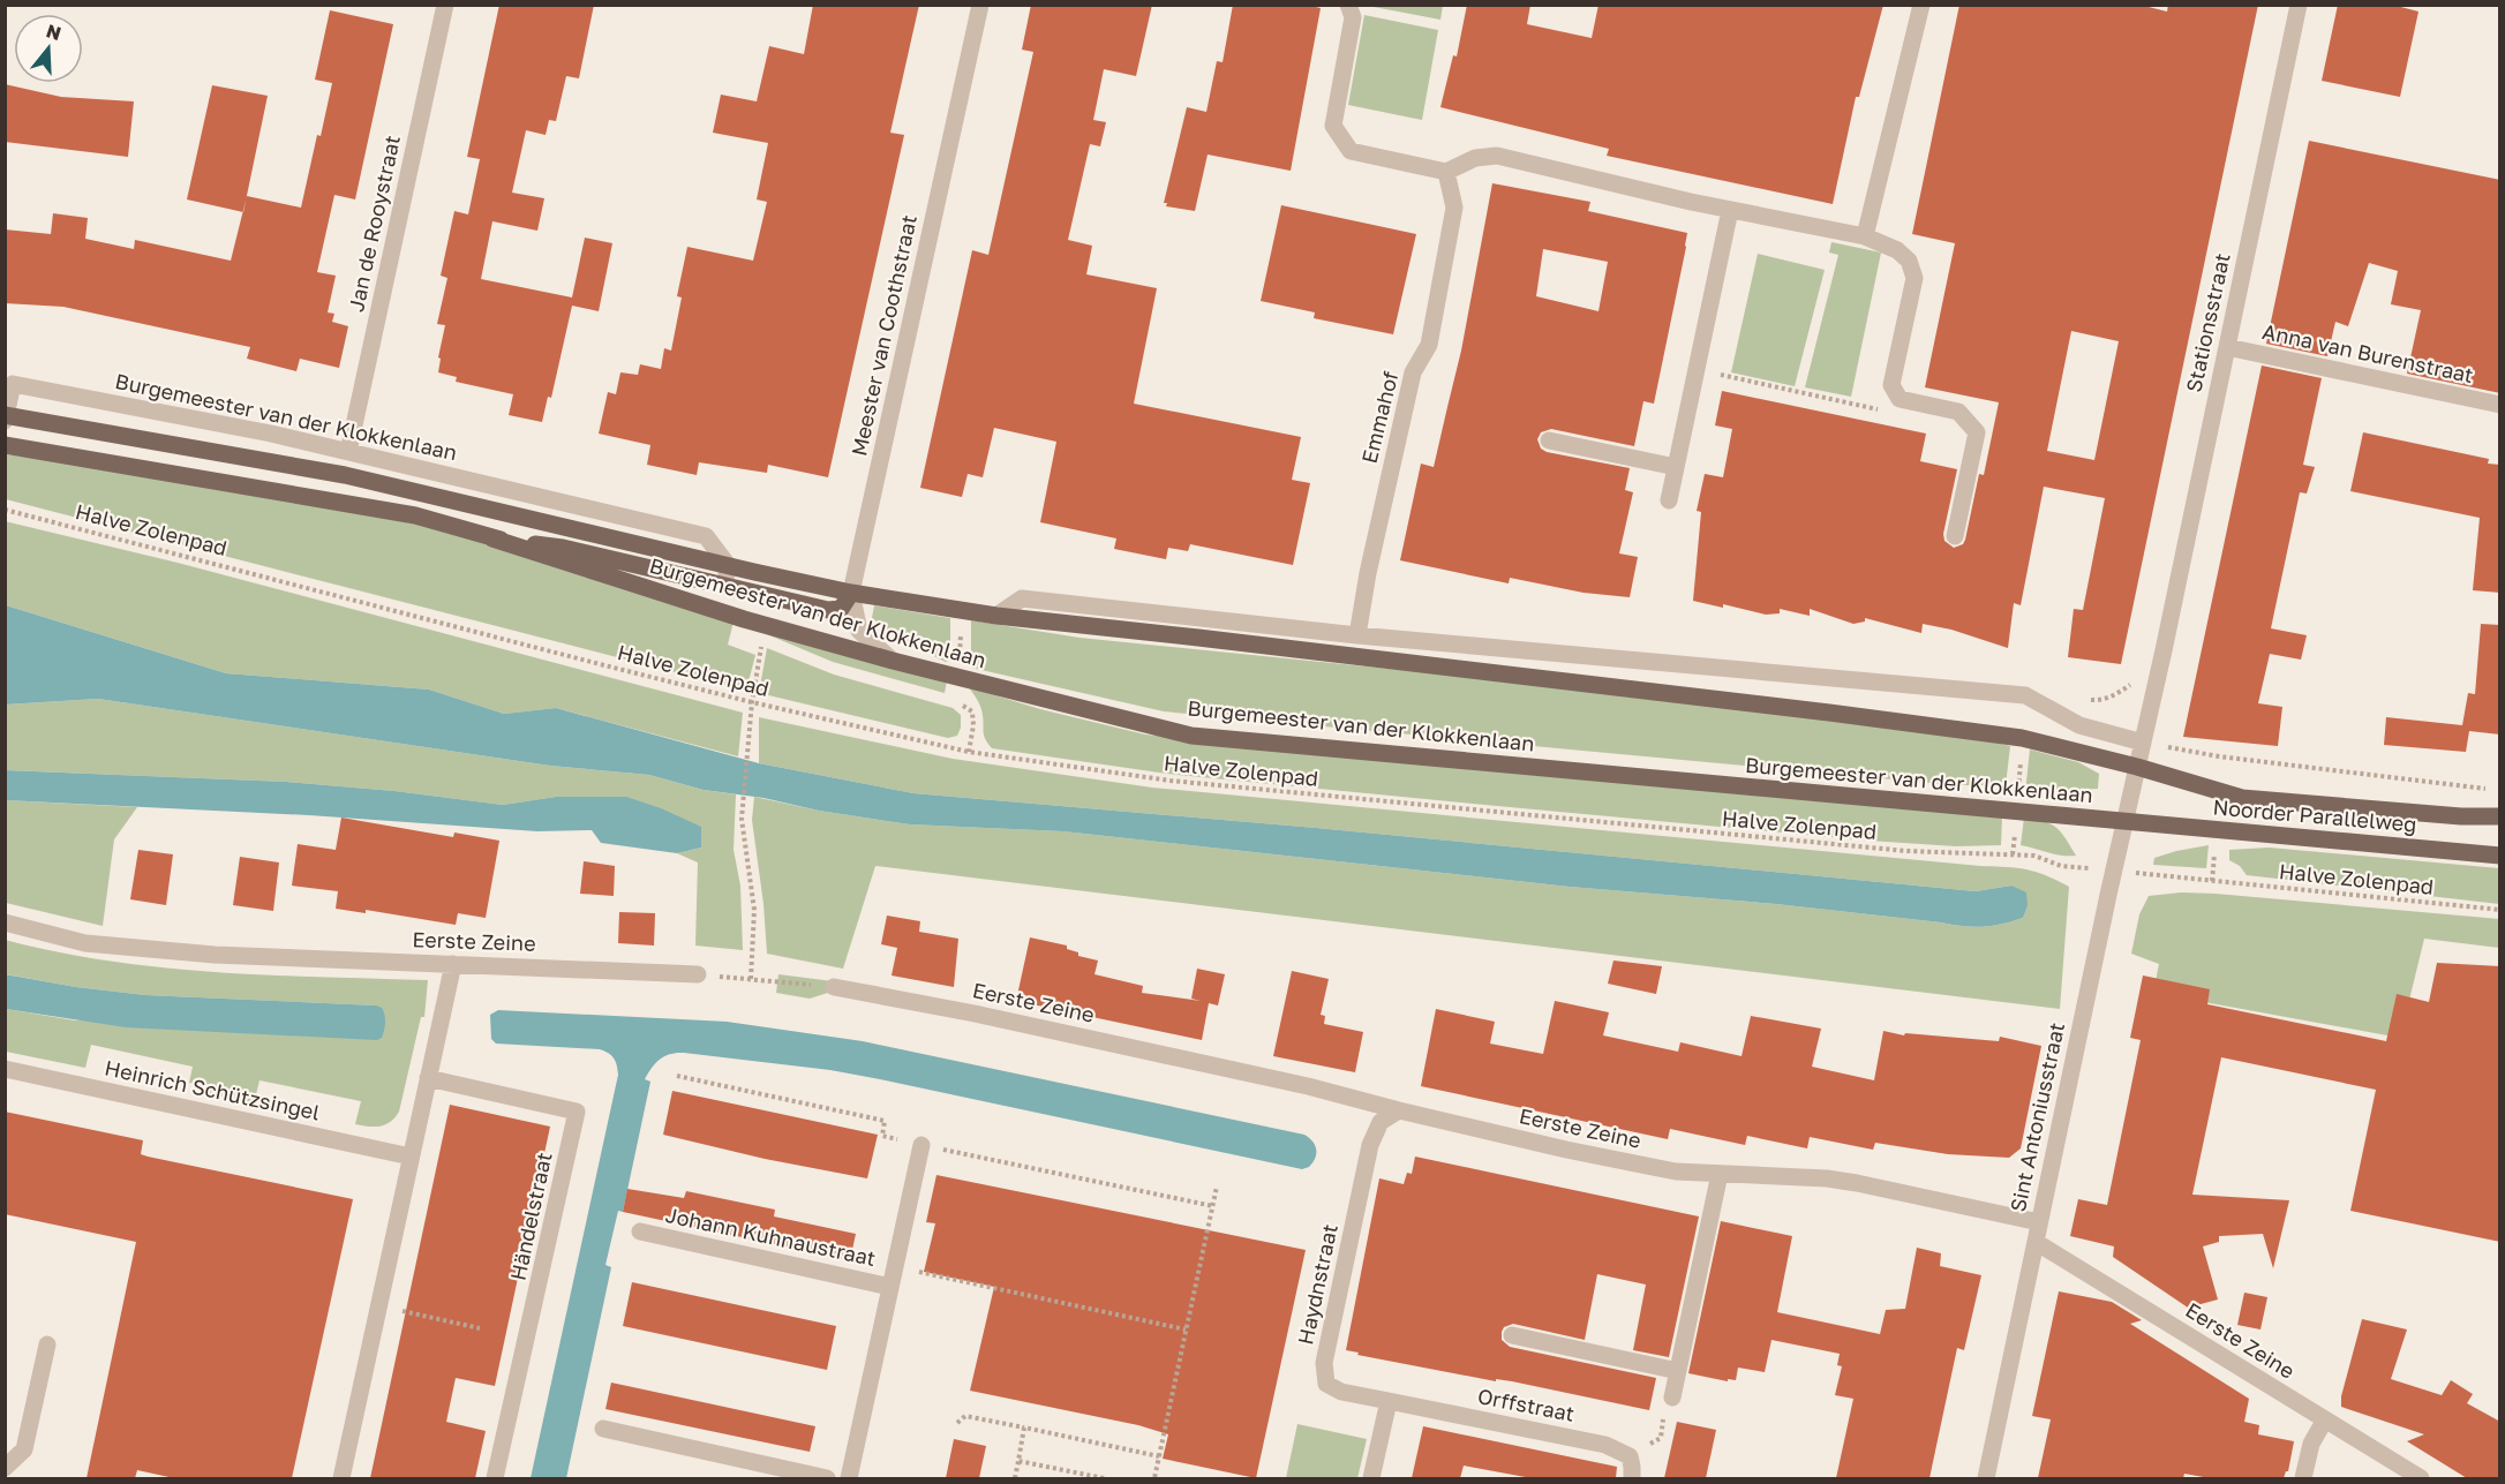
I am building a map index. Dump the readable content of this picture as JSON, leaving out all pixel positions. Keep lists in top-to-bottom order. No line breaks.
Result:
{"streets":{"main road":["Burgemeester van der Klokkenlaan","Noorder Parallelweg"],"street":["Jan de Rooystraat","Stationsstraat","Meester van Coothstraat","Anna van Burenstraat","Emmahof","Eerste Zeine","Heinrich Schützsingel","Sint Antoniusstraat","Händelstraat","Johann Kuhnaustraat","Haydnstraat","Orffstraat"],"path":["Halve Zolenpad"]},"crossings":[["Jan de Rooystraat","Burgemeester van der Klokkenlaan"],["Stationsstraat","Anna van Burenstraat"],["Stationsstraat","Burgemeester van der Klokkenlaan"],["Stationsstraat","Noorder Parallelweg"],["Stationsstraat","Sint Antoniusstraat"],["Meester van Coothstraat","Burgemeester van der Klokkenlaan"],["Burgemeester van der Klokkenlaan","Noorder Parallelweg"],["Burgemeester van der Klokkenlaan","Sint Antoniusstraat"],["Halve Zolenpad","Sint Antoniusstraat"],["Noorder Parallelweg","Sint Antoniusstraat"],["Eerste Zeine","Sint Antoniusstraat"],["Eerste Zeine","Haydnstraat"],["Haydnstraat","Orffstraat"]],"north":"top"}
